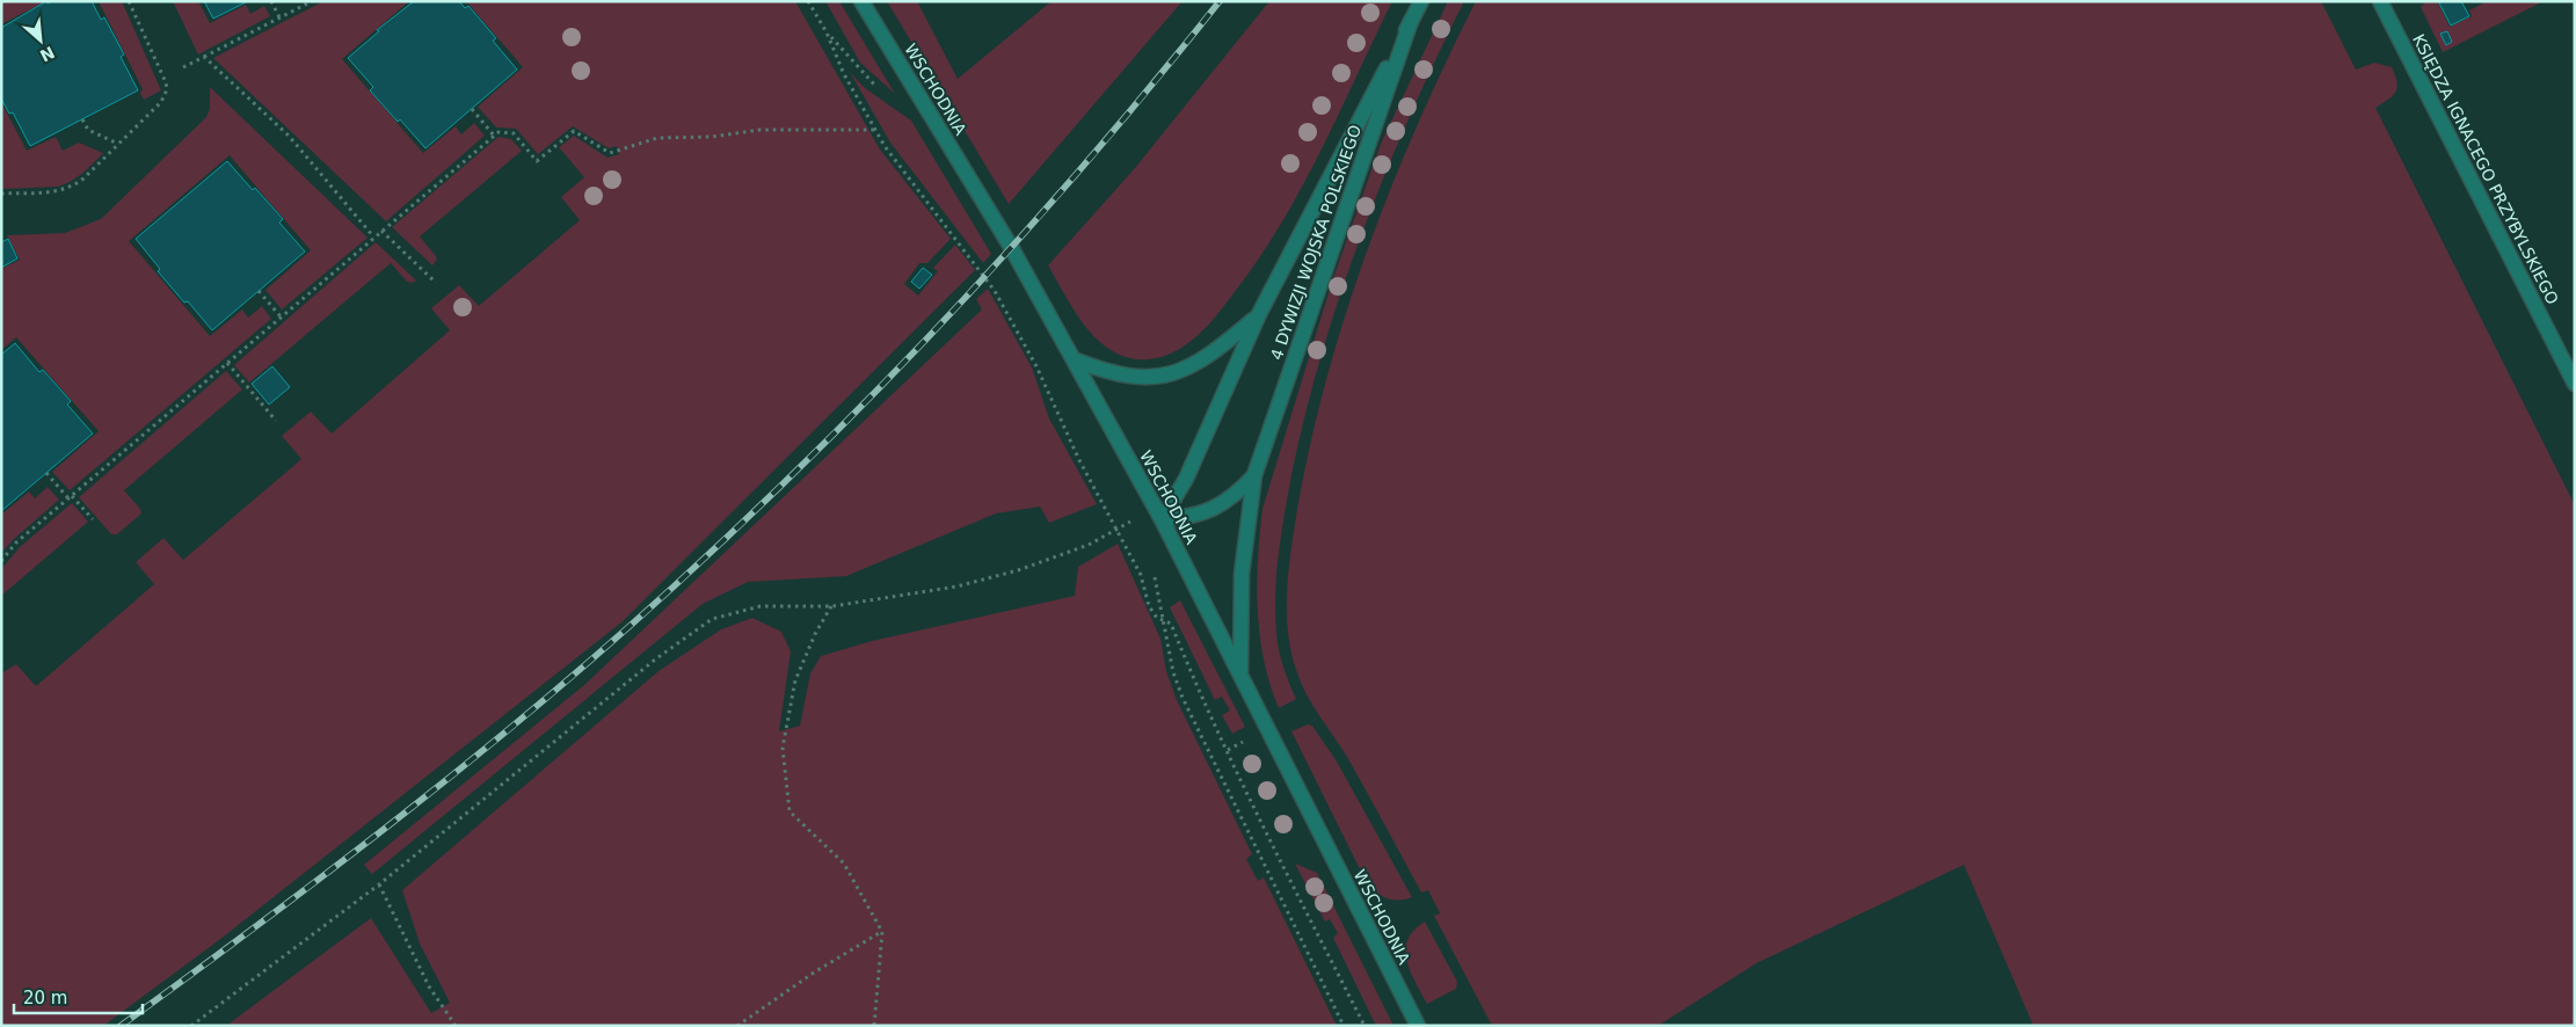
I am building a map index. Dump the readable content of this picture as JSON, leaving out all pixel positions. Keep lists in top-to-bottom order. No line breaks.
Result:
{"streets":{"street":["WSCHODNIA","KSIĘDZA IGNACEGO PRZYBYLSKIEGO","4 DYWIZJI WOJSKA POLSKIEGO"]},"crossings":[["WSCHODNIA","4 DYWIZJI WOJSKA POLSKIEGO"]],"scale_bar":"20 m","north":"bottom right"}
